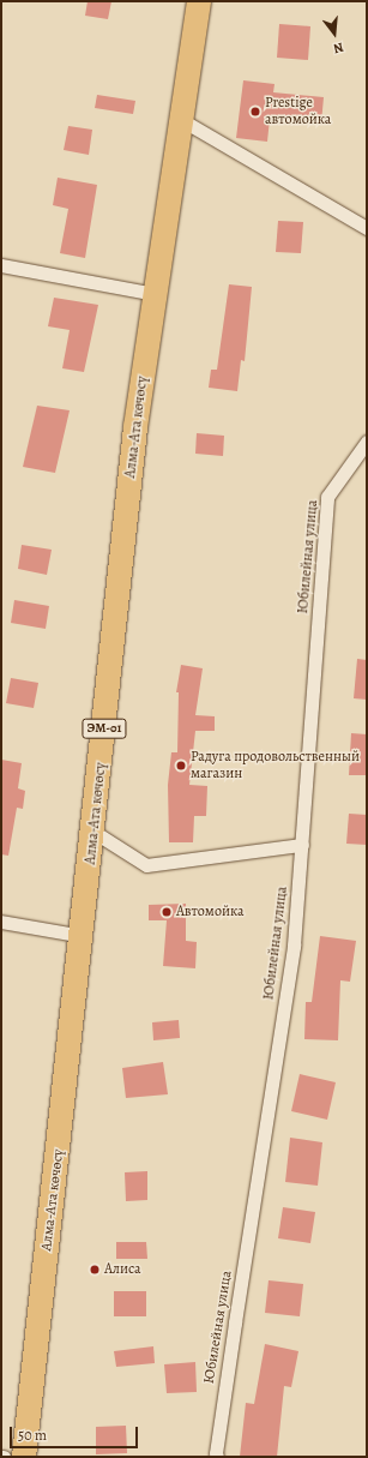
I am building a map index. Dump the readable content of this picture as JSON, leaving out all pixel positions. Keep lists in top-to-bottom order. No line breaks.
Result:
{"streets":{"highway":["Алма-Ата көчөсү","ЭМ-01"],"street":["Юбилейная улица"]},"places":["Prestige автомойка","Радуга продовольственный магазин","Автомойка","Алиса"],"scale_bar":"50 m","north":"bottom"}
